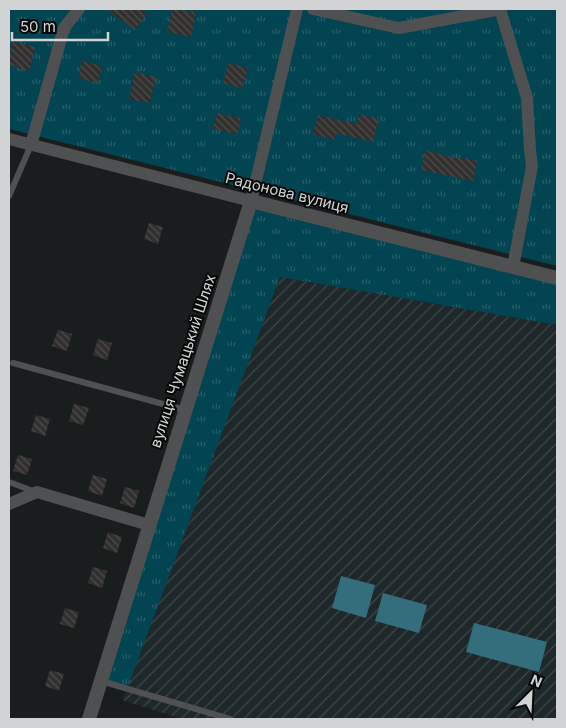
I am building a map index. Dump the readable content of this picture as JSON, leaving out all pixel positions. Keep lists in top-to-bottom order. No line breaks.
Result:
{"streets":{"street":["Радонова вулиця","вулиця Чумацький Шлях"]},"crossings":[["Радонова вулиця","вулиця Чумацький Шлях"]],"scale_bar":"50 m","north":"top right"}
